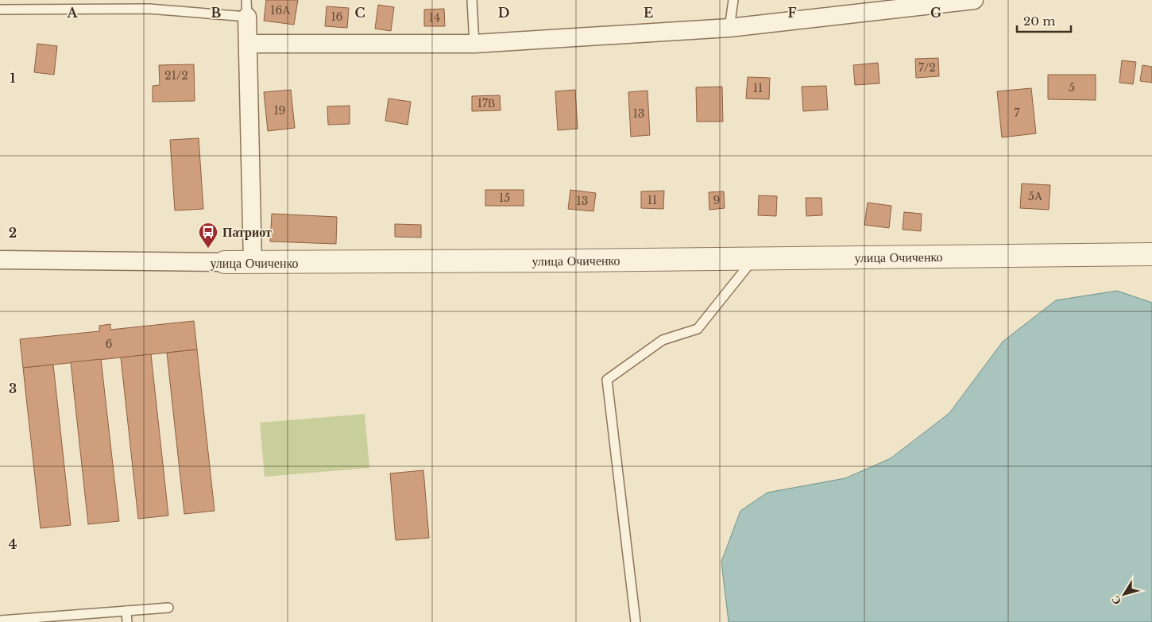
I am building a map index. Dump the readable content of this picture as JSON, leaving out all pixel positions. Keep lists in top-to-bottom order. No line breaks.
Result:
{"streets":{"street":["улица Очиченко"]},"places":{"bus stop":["Патриот"]},"house_numbers":["16А","16","14","7/2","21/2","5","11","17В","19","7","13","5А","15","11","9","13","6"],"scale_bar":"20 m","north":"bottom left","grid":{"columns":["A","B","C","D","E","F","G"],"rows":["1","2","3","4"]}}
